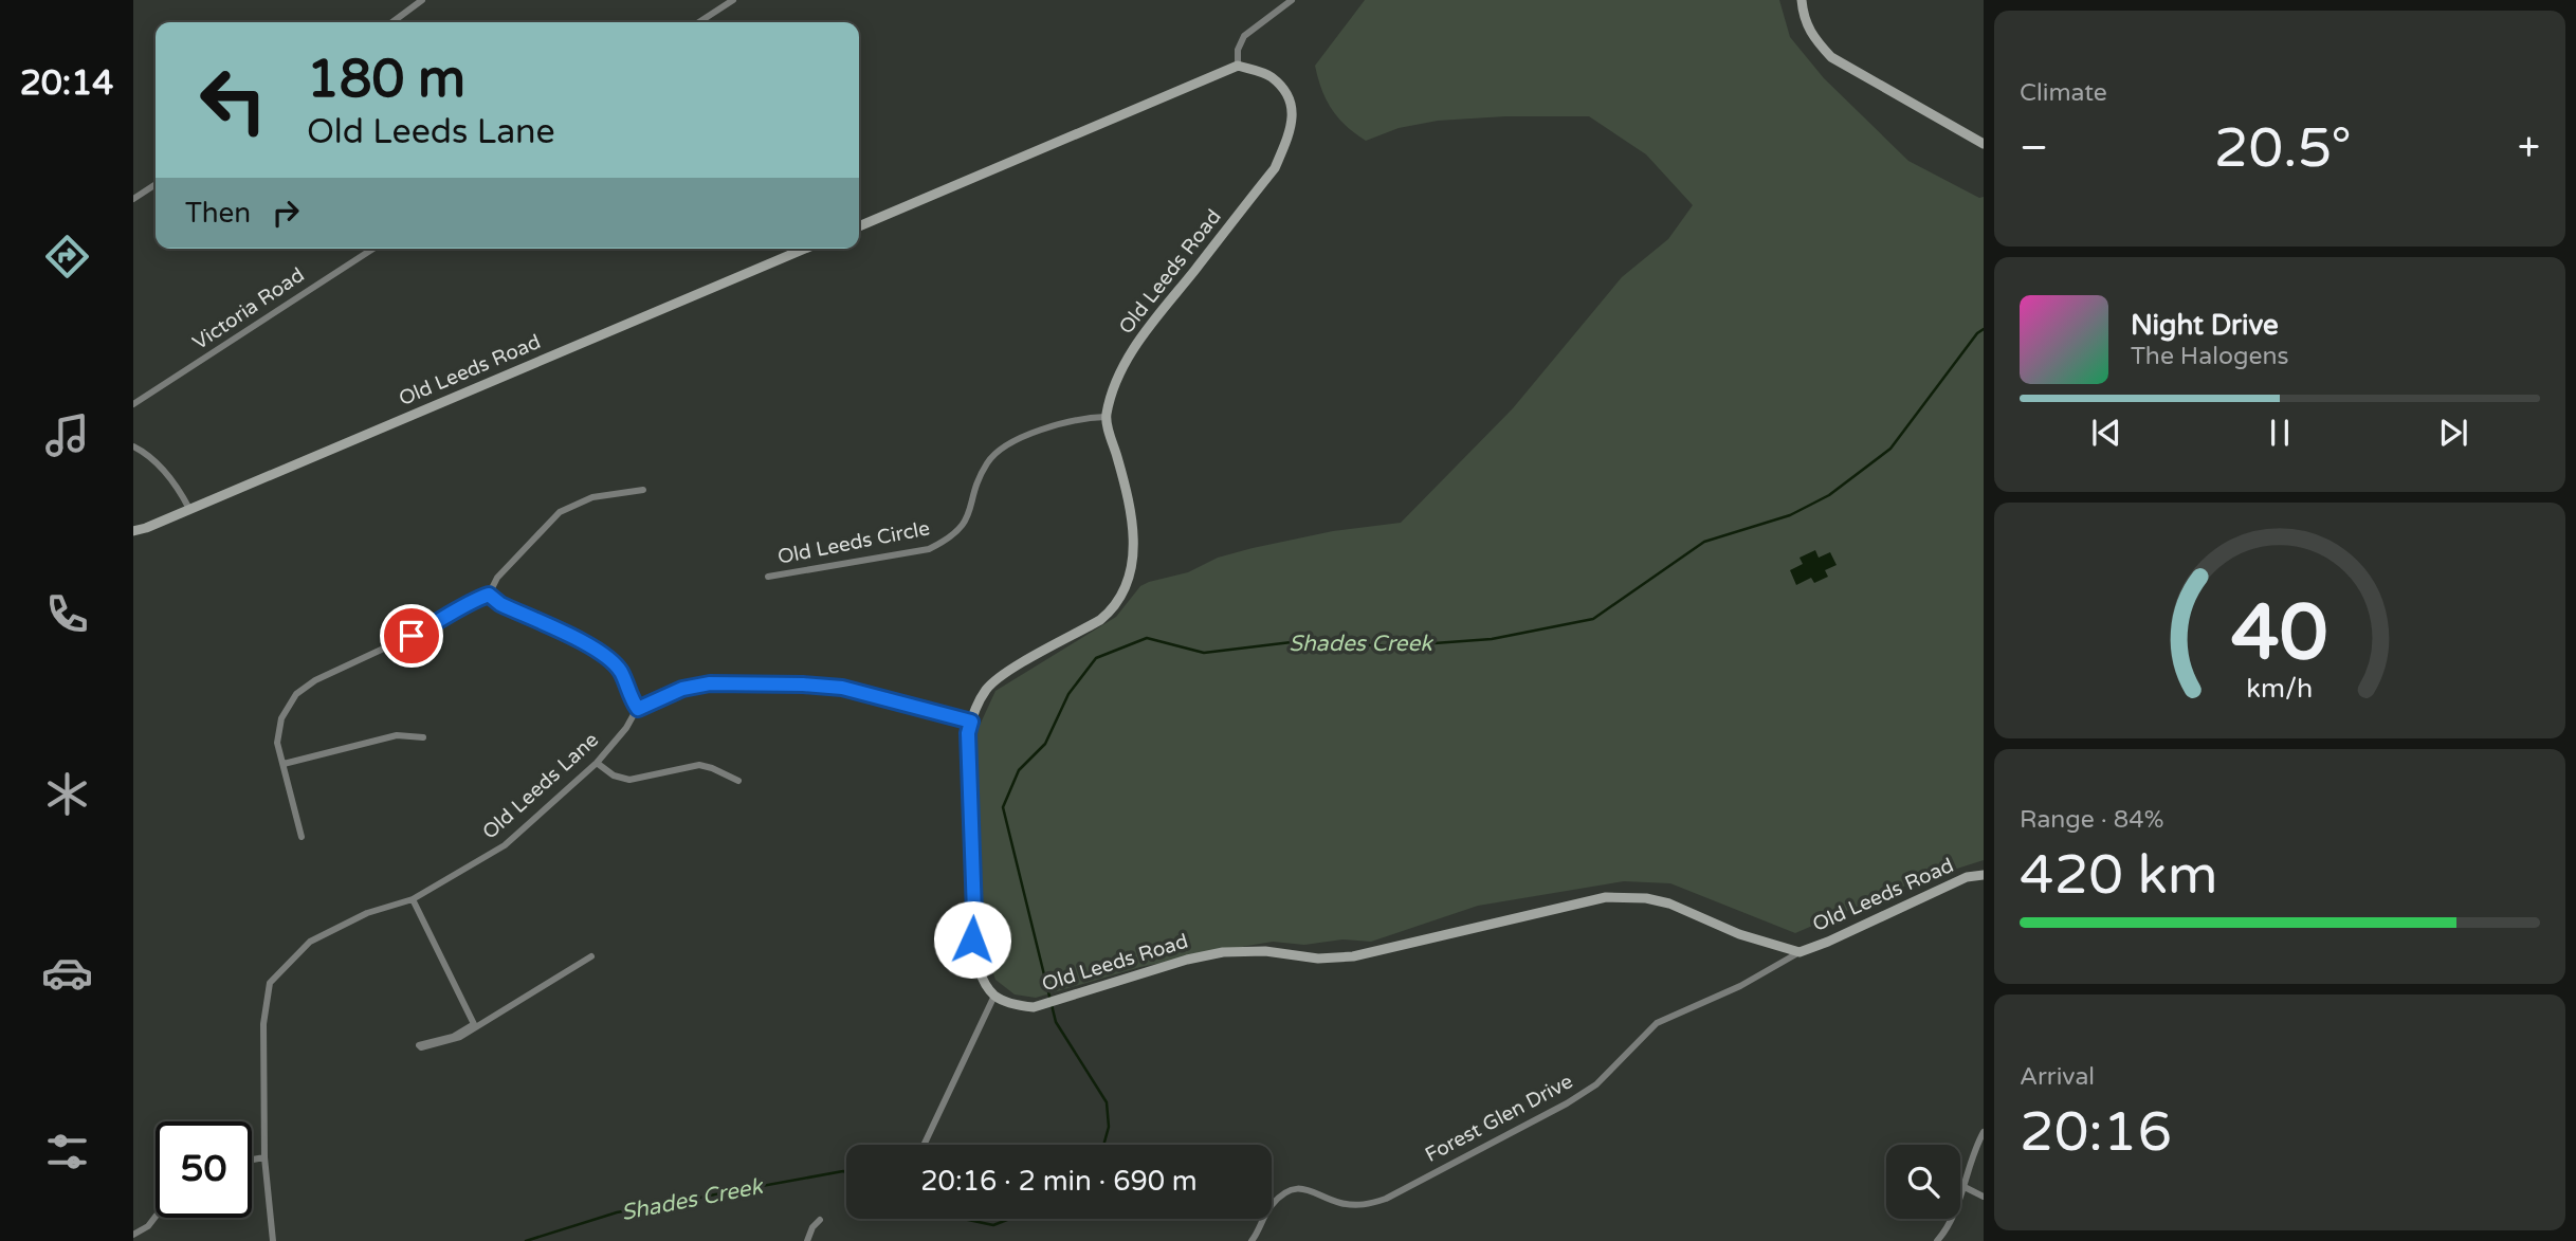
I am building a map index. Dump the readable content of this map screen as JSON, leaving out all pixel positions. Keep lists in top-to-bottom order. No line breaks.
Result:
{"streets":{"main road":["Old Leeds Road"],"street":["Victoria Road","Old Leeds Circle","Old Leeds Lane","Forest Glen Drive"]},"crossings":[["Old Leeds Road","Old Leeds Circle"],["Old Leeds Road","Forest Glen Drive"]],"water":["Shades Creek"],"page":{"tabs":"20:14","tile":["Climate",["Range · 84%","420 km"],["Arrival","20:16"]],"turn":["180 m","Old Leeds Lane"],"heat":["−","20.5°","+"],"then":"Then","song":["Night Drive","The Halogens"],"limit":"50","trip":"20:16 · 2 min · 690 m","gauge":["40","km/h"]}}
